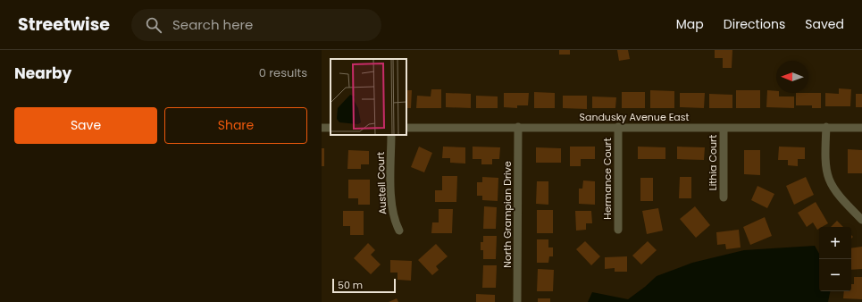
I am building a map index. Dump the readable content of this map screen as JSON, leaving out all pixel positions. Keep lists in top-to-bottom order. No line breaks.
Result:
{"streets":{"street":["Sandusky Avenue East","Lithia Court","Hermance Court","Austell Court","North Grampian Drive"]},"crossings":[["Sandusky Avenue East","Lithia Court"],["Sandusky Avenue East","Hermance Court"],["Sandusky Avenue East","North Grampian Drive"]],"scale_bar":"50 m","north":"left","page":{"header":"Streetwise","search":"Search here","nav":["Map","Directions","Saved"],"heading":["Nearby","0 results"],"buttons":["Save","Share"],"map_buttons":["+","−"],"scale":"50 m"}}
